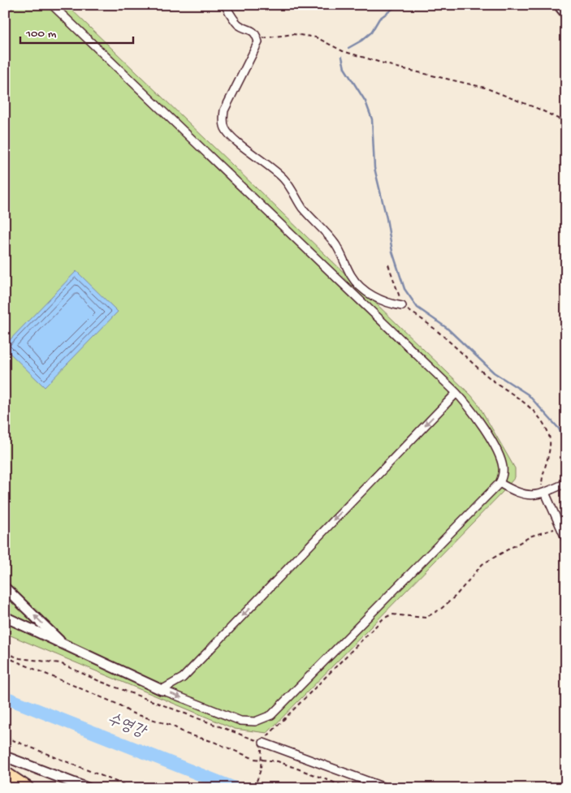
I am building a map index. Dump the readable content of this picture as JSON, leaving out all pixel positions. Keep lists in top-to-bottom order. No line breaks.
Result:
{"water":["수영강"],"scale_bar":"100 m"}
